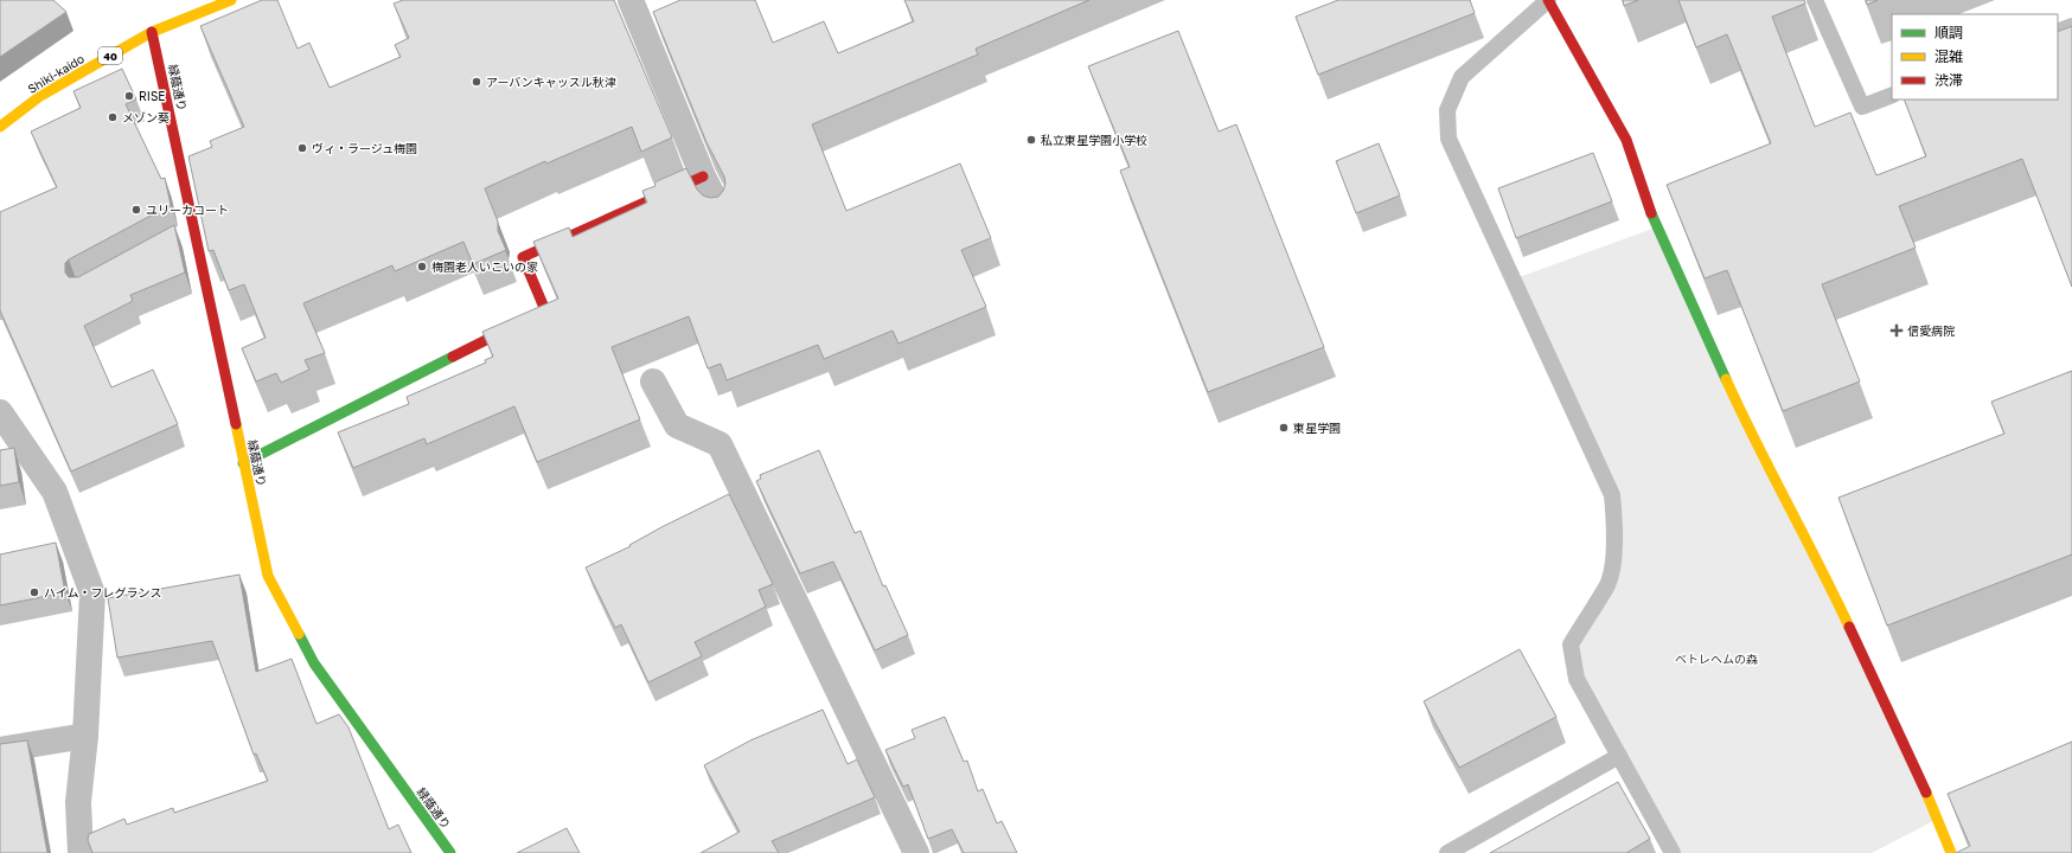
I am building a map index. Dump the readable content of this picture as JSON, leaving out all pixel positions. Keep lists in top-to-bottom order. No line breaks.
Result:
{"streets":{"street":["40","Shiki-kaido","緑蔭通り"]},"crossings":[["Shiki-kaido","緑蔭通り"]],"parks":["ベトレヘムの森"],"places":{"other":["アーバンキャッスル秋津","RISE","メゾン葵","私立東星学園小学校","ヴィ・ラージュ梅園","ユリーカコート","梅園老人いこいの家","東星学園","ハイム・フレグランス"],"health":["信愛病院"]},"legend":["順調","混雑","渋滞"]}
